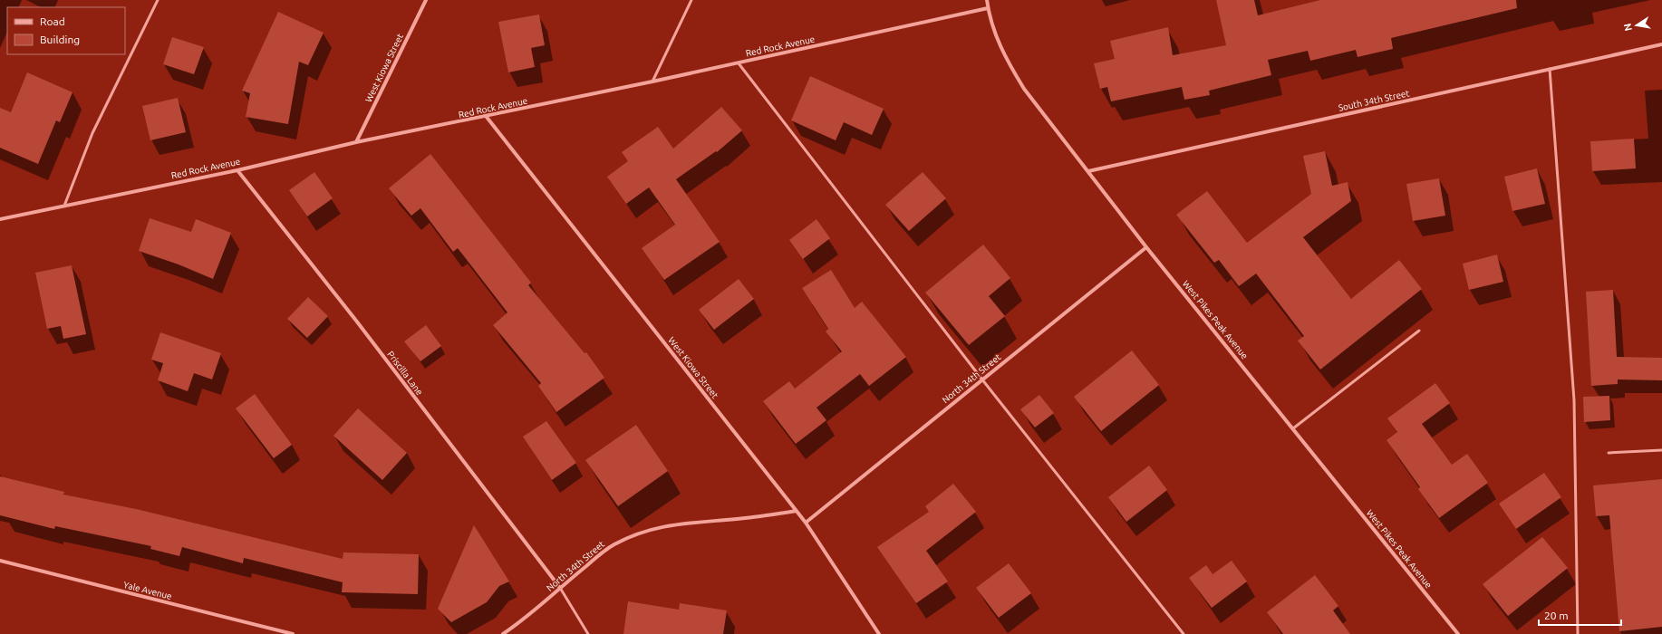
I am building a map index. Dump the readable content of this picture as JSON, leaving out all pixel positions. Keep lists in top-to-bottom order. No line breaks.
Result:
{"streets":{"street":["Red Rock Avenue","West Kiowa Street","South 34th Street","West Pikes Peak Avenue","Priscilla Lane","North 34th Street","Yale Avenue"]},"crossings":[["Red Rock Avenue","West Kiowa Street"],["Red Rock Avenue","West Pikes Peak Avenue"],["Red Rock Avenue","Priscilla Lane"],["West Kiowa Street","North 34th Street"],["South 34th Street","West Pikes Peak Avenue"],["West Pikes Peak Avenue","North 34th Street"],["Priscilla Lane","North 34th Street"]],"legend":["Road","Building"],"scale_bar":"20 m","north":"left"}
